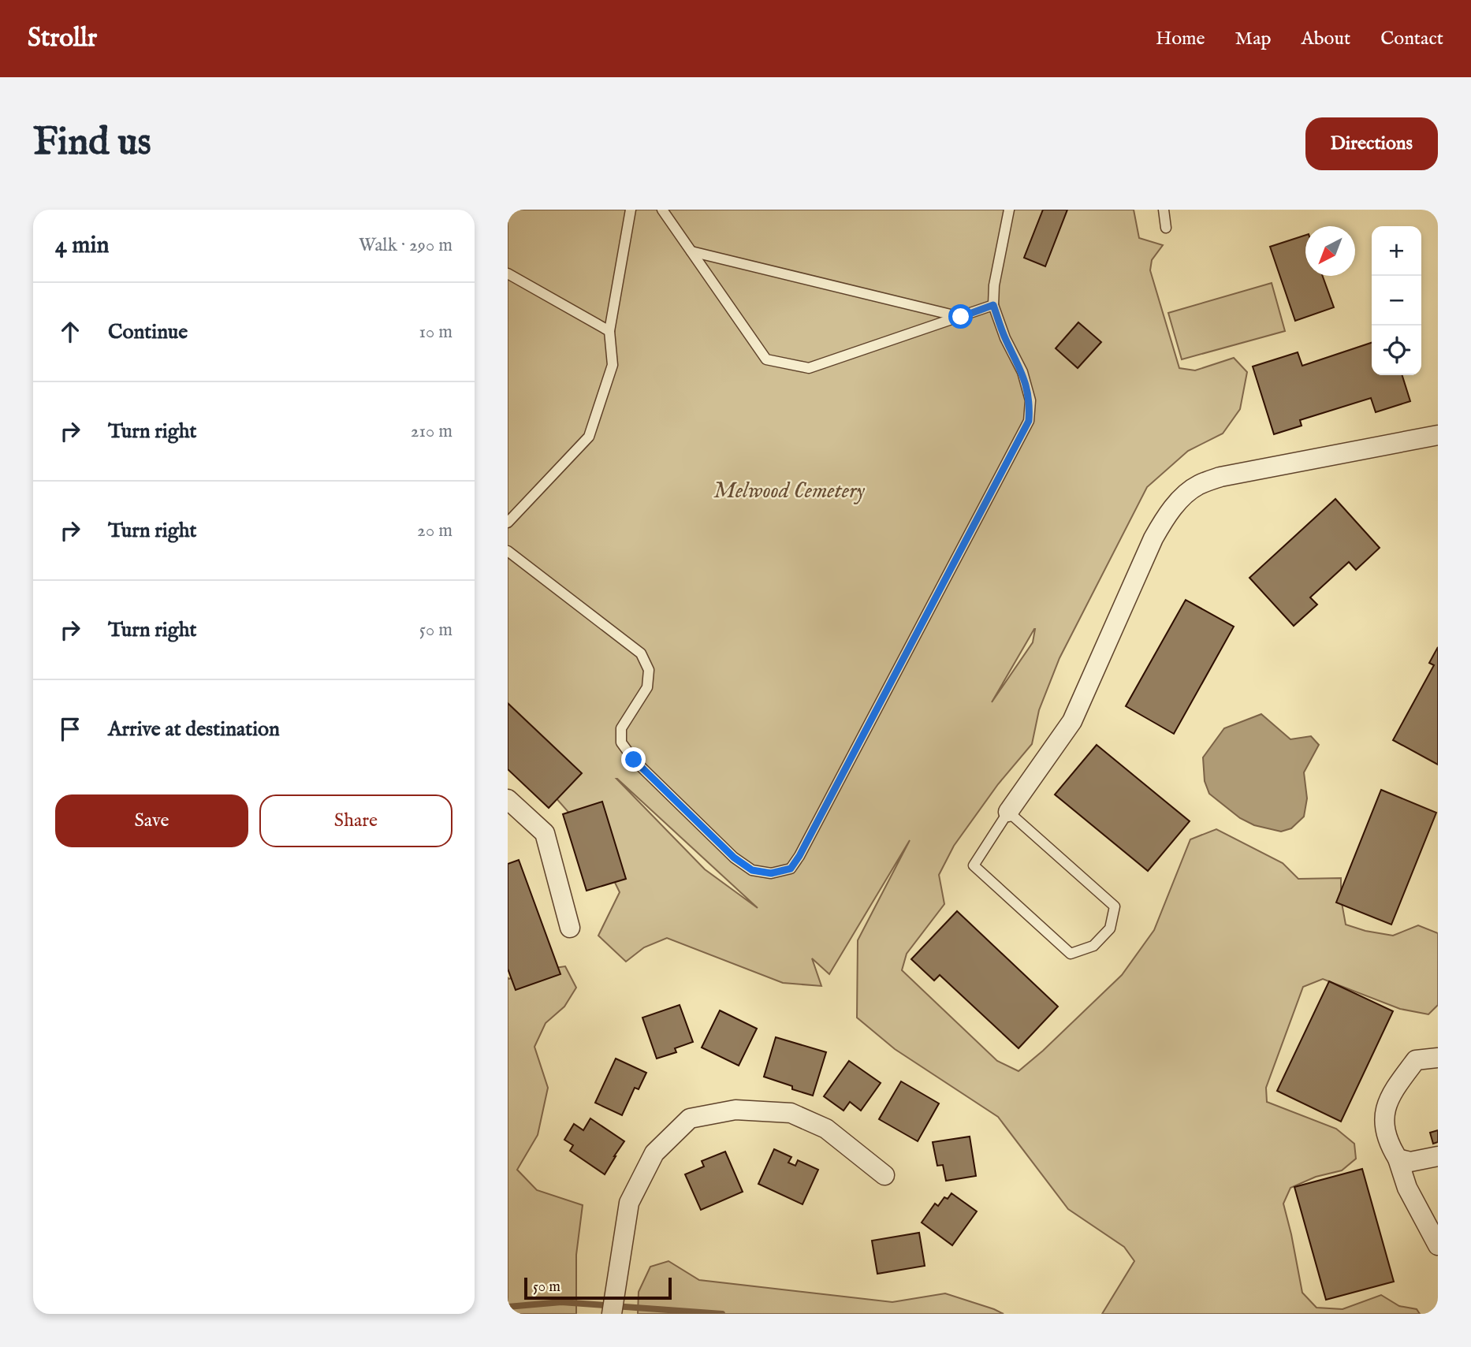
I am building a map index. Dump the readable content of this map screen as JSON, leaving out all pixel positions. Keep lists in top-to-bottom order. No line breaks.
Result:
{"parks":["Melwood Cemetery"],"scale_bar":"50 m","north":"bottom left","page":{"header":"Strollr","nav":["Home","Map","About","Contact"],"buttons":["Directions",["Save","Share"]],"title":"Find us","heading":["4 min","Walk · 290 m"],"map_buttons":["+","−"],"list":[["Continue","10 m"],["Turn right","210 m"],["Turn right","20 m"],["Turn right","50 m"],"Arrive at destination"],"scale":"50 m"}}
